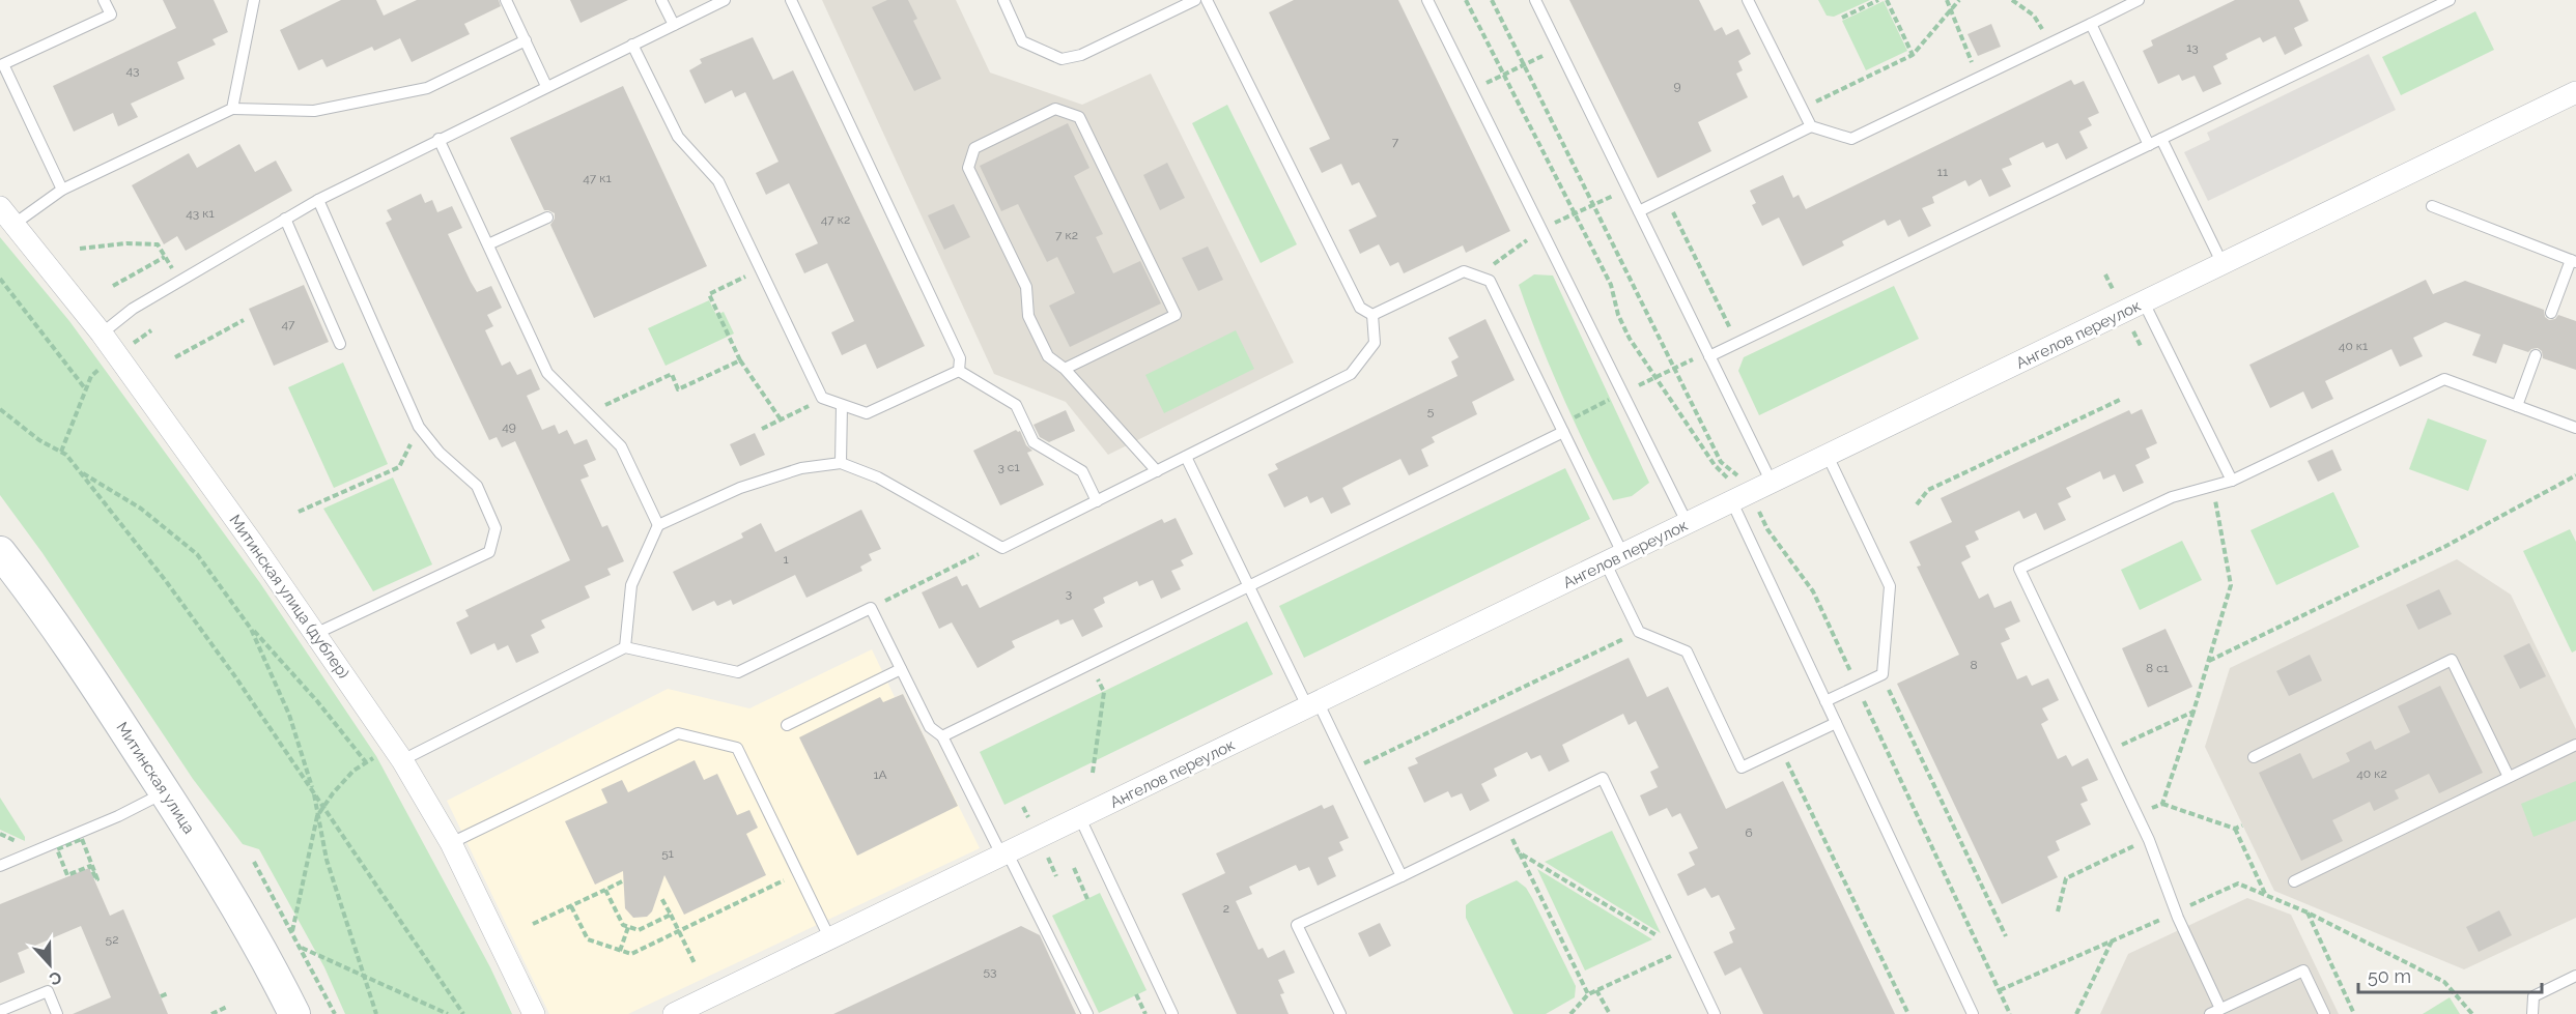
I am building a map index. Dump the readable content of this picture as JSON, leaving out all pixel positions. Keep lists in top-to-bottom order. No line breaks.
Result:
{"streets":{"main road":["Митинская улица"],"street":["Ангелов переулок","Митинская улица (дублер)"]},"house_numbers":["13","43","9","7","11","47 к1","43 к1","47 к2","7 к2","47","40 к1","5","49","3 с1","1","3","8","8 с1","40 к2","1А","6","51","2","52","53"],"scale_bar":"50 m","north":"bottom"}
